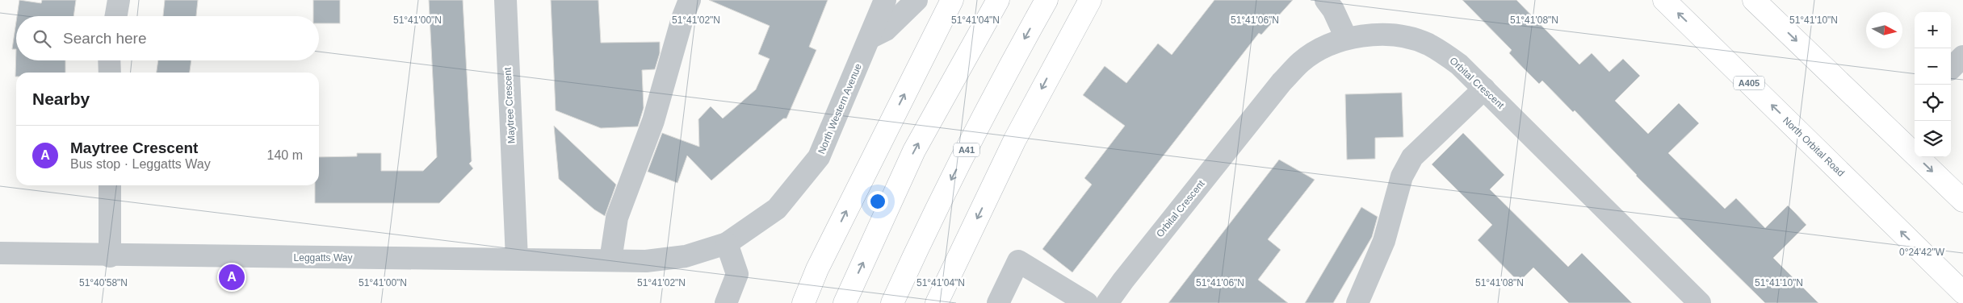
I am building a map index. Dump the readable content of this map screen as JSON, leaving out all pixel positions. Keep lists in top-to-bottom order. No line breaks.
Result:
{"streets":{"highway":["A405","North Orbital Road","A41"],"street":["Orbital Crescent","Maytree Crescent","North Western Avenue","Leggatts Way"]},"crossings":[["Maytree Crescent","Leggatts Way"],["North Western Avenue","Leggatts Way"]],"north":"right","page":{"map_buttons":["+","−"],"search":"Search here","heading":"Nearby","list":[{"mark":"A","name":"Maytree Crescent","note":"Bus stop · Leggatts Way","value":"140 m"}],"pins":"A"},"coordinates":["51°41'00\"N","51°41'02\"N","51°41'04\"N","51°41'06\"N","51°41'08\"N","51°41'10\"N","0°24'42\"W","51°40'58\"N"]}
